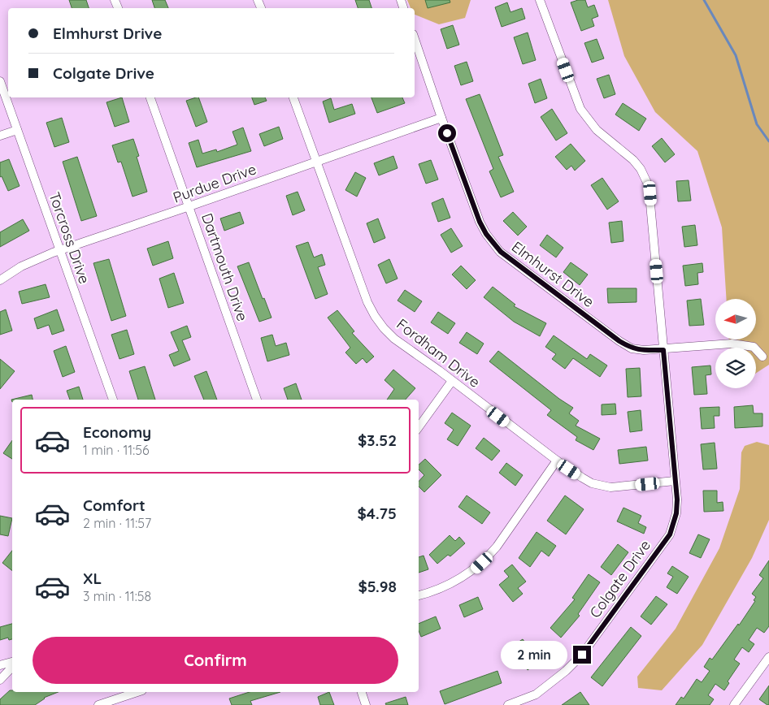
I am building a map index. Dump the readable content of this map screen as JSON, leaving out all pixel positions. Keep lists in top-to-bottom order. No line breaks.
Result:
{"streets":{"street":["Purdue Drive","Torcross Drive","Dartmouth Drive","Elmhurst Drive","Fordham Drive","Colgate Drive"]},"crossings":[["Purdue Drive","Torcross Drive"],["Purdue Drive","Dartmouth Drive"],["Purdue Drive","Elmhurst Drive"],["Purdue Drive","Fordham Drive"],["Elmhurst Drive","Colgate Drive"],["Fordham Drive","Colgate Drive"]],"north":"left","page":{"banner":["Elmhurst Drive","Colgate Drive"],"list":[{"name":"Economy","note":"1 min · 11:56","value":"$3.52"},{"name":"Comfort","note":"2 min · 11:57","value":"$4.75"},{"name":"XL","note":"3 min · 11:58","value":"$5.98"}],"buttons":"Confirm","bubble":"2 min"}}
